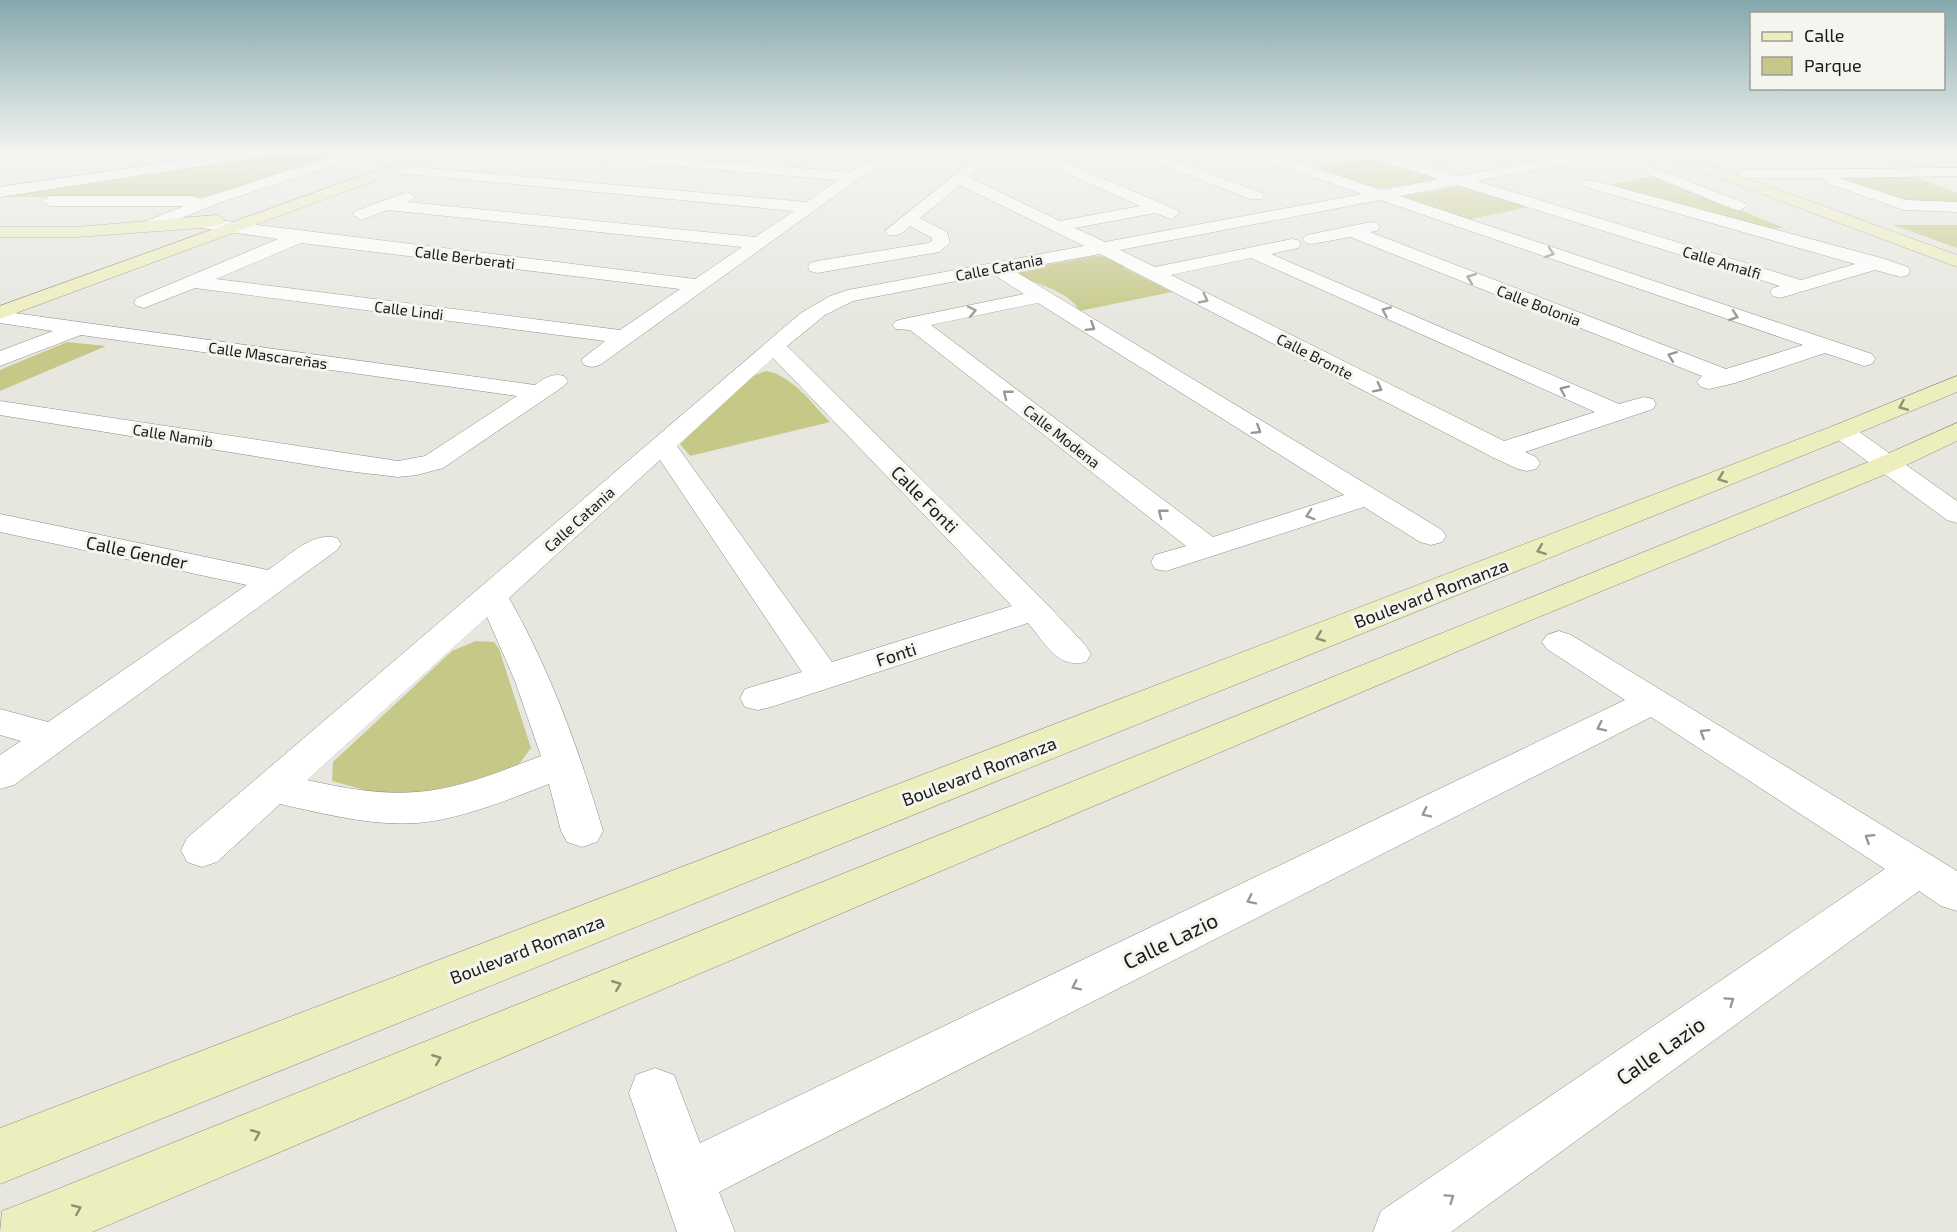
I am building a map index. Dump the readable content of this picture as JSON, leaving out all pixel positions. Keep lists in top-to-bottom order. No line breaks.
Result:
{"streets":{"main road":["Boulevard Romanza"],"street":["Calle Berberati","Calle Amalfi","Calle Catania","Calle Bolonia","Calle Lindi","Calle Mascareñas","Calle Bronte","Calle Namib","Calle Modena","Calle Fonti","Calle Gender","Fonti","Calle Lazio"]},"crossings":[["Calle Catania","Calle Bronte"],["Calle Catania","Calle Fonti"],["Calle Mascareñas","Calle Namib"],["Calle Fonti","Fonti"]],"legend":["Calle","Parque"]}
